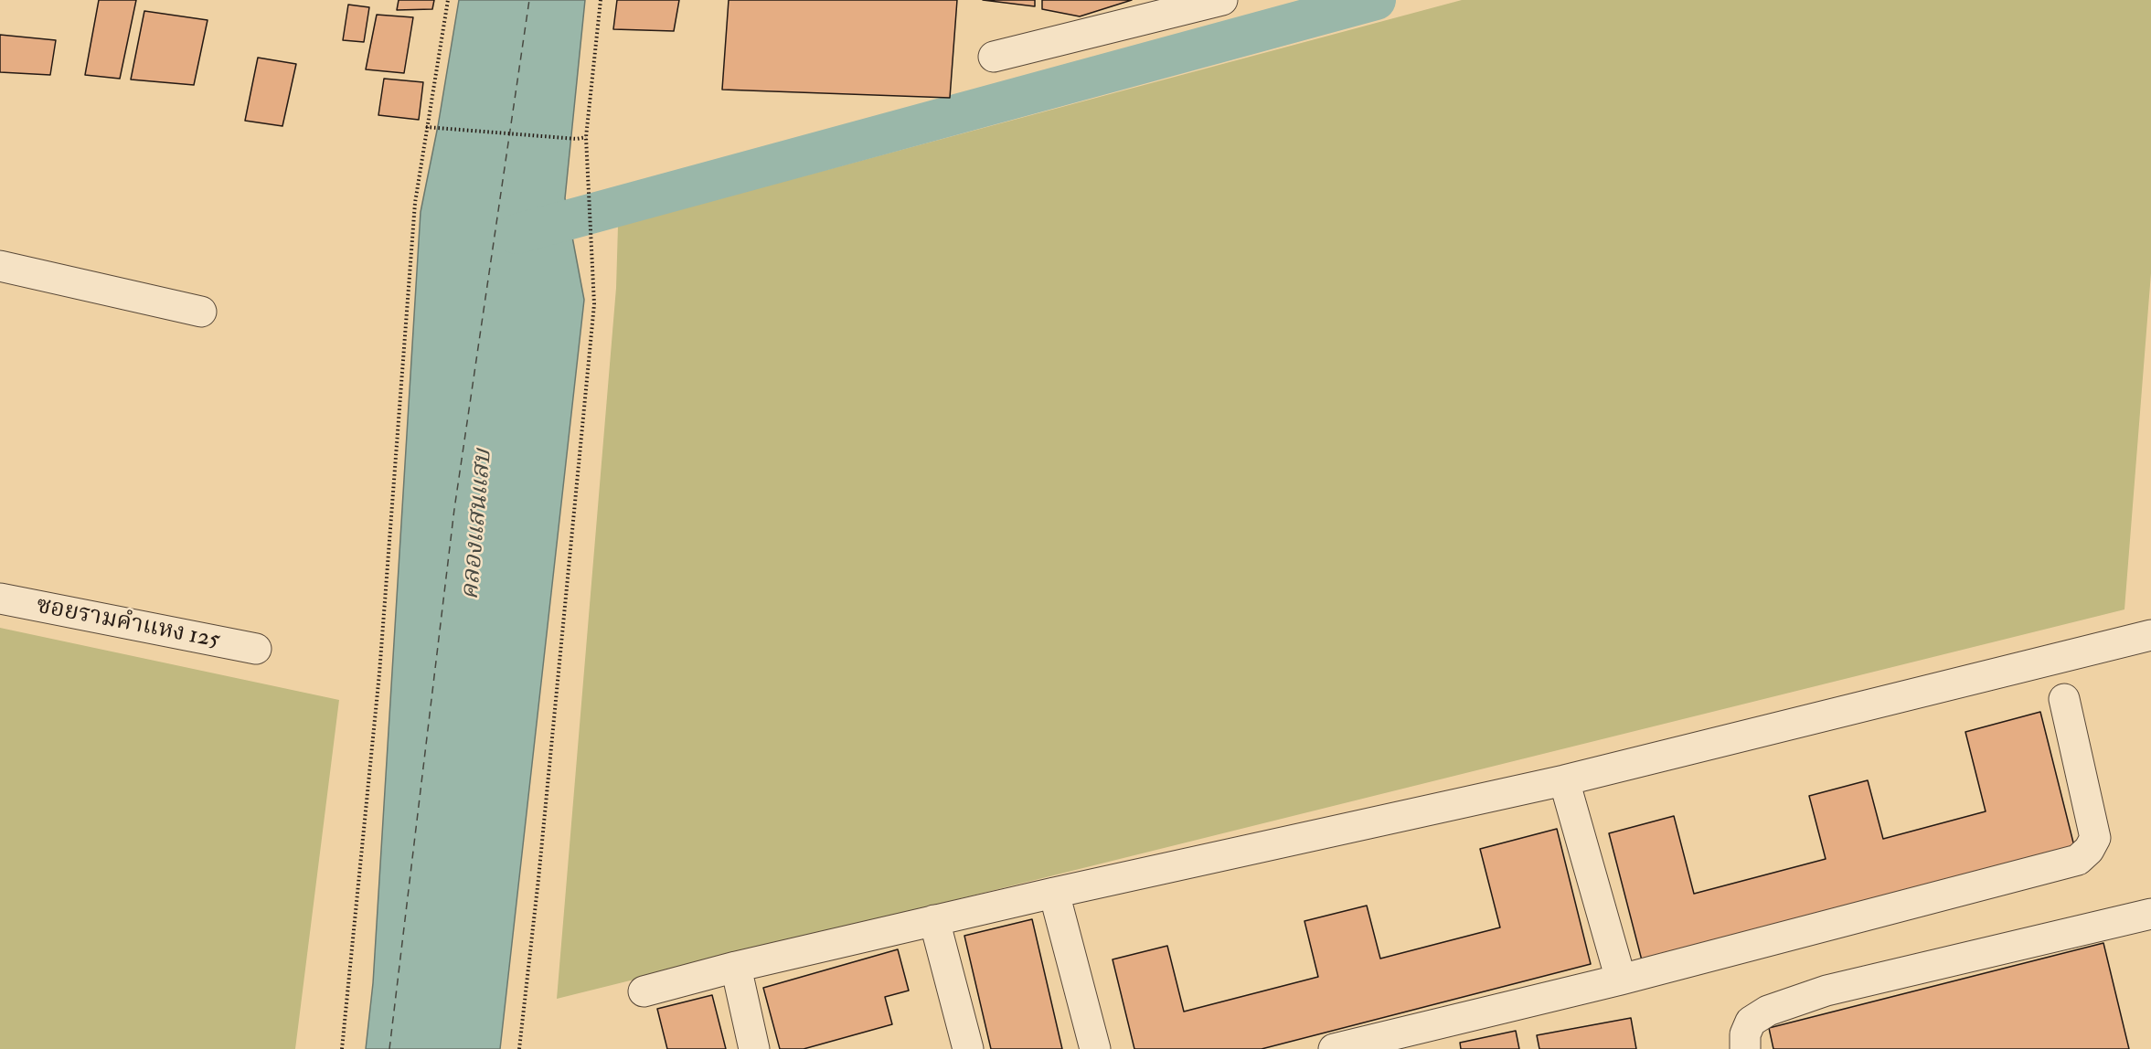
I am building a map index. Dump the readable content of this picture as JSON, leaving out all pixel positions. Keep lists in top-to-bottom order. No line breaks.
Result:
{"streets":{"street":["ซอยรามคำแหง 125"]},"water":["คลองแสนแสบ"]}
